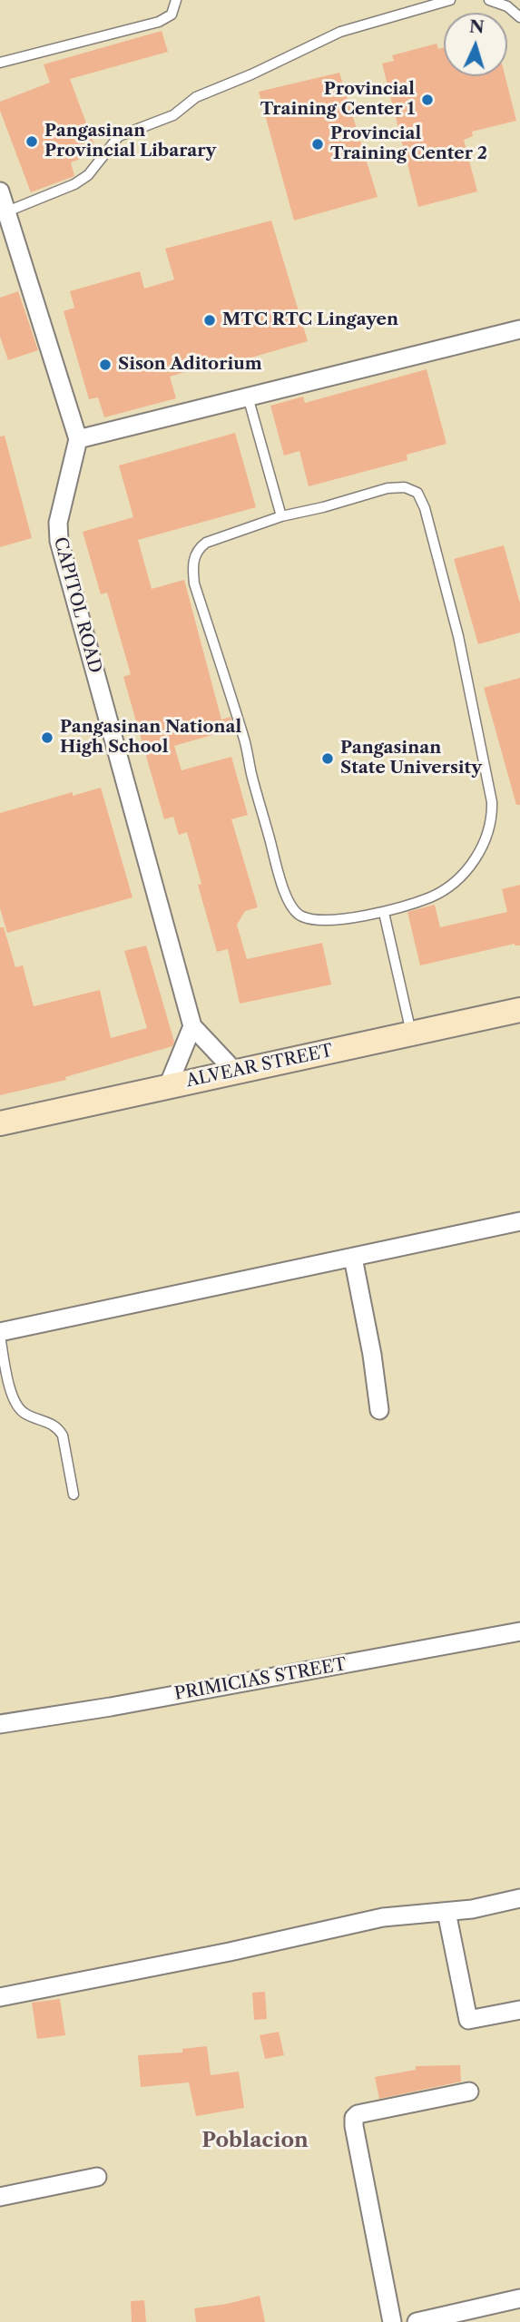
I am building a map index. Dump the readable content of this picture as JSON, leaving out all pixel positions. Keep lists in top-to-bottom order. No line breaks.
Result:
{"streets":{"street":["CAPITOL ROAD","ALVEAR STREET","PRIMICIAS STREET"]},"crossings":[["CAPITOL ROAD","ALVEAR STREET"]],"districts":["Poblacion"],"places":["Provincial Training Center 1","Pangasinan Provincial Libarary","Provincial Training Center 2","MTC RTC Lingayen","Sison Aditorium","Pangasinan National High School","Pangasinan State University"],"north":"top"}
